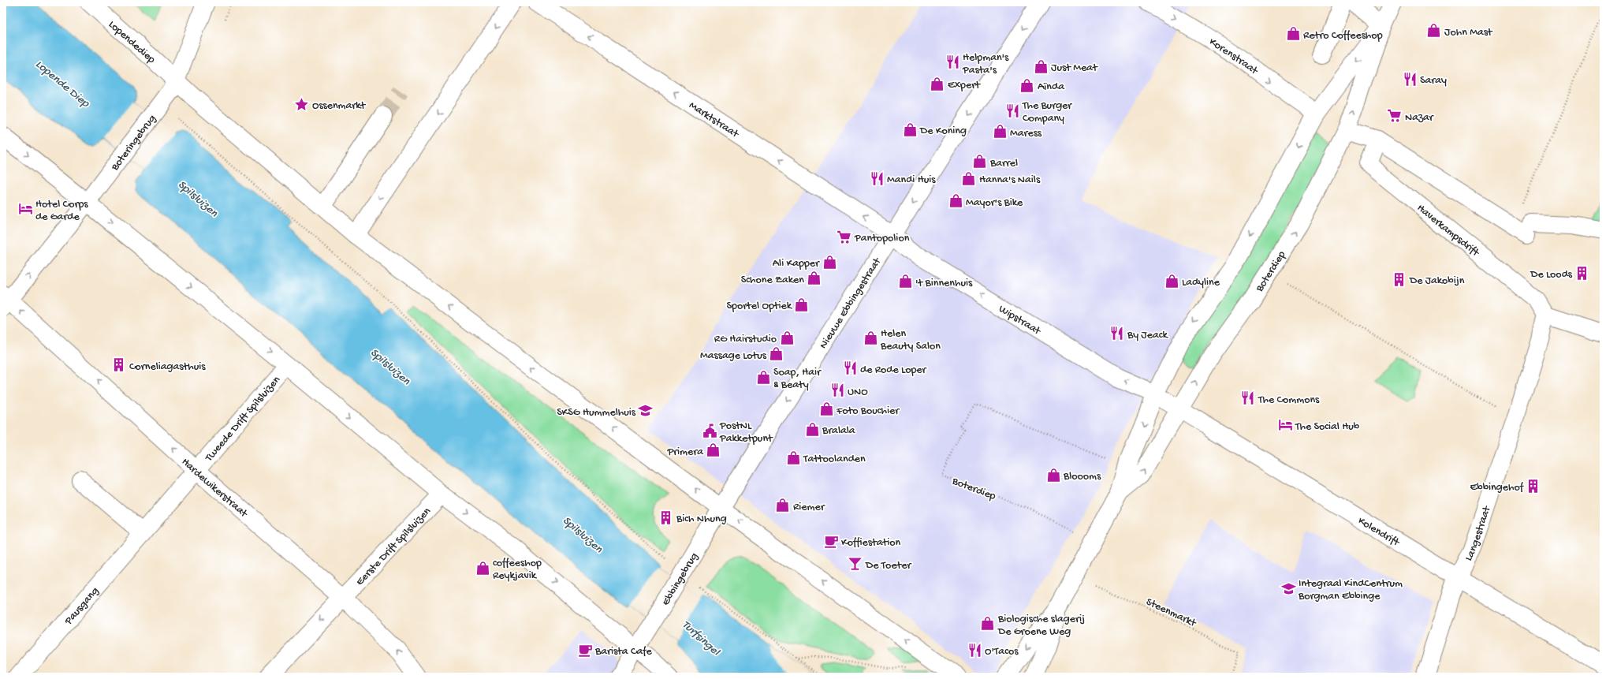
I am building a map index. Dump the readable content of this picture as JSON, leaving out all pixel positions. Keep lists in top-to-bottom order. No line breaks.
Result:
{"streets":{"street":["Lopendediep","Korenstraat","Marktstraat","Boteringebrug","Haverkampsdrift","Boterdiep","Nieuwe Ebbingestraat","Wipstraat","Tweede Drift Spilsluizen","Hardewikerstraat","Kolendrift","Langestraat","Eerste Drift Spilsluizen","Ebbingebrug","Pausgang"],"path":["Steenmarkt"]},"crossings":[["Lopendediep","Boteringebrug"],["Korenstraat","Boterdiep"],["Marktstraat","Nieuwe Ebbingestraat"],["Marktstraat","Wipstraat"],["Boteringebrug","Hardewikerstraat"],["Haverkampsdrift","Langestraat"],["Boterdiep","Wipstraat"],["Boterdiep","Kolendrift"],["Boterdiep","Steenmarkt"],["Nieuwe Ebbingestraat","Wipstraat"],["Nieuwe Ebbingestraat","Ebbingebrug"],["Wipstraat","Kolendrift"],["Tweede Drift Spilsluizen","Hardewikerstraat"],["Tweede Drift Spilsluizen","Pausgang"],["Hardewikerstraat","Eerste Drift Spilsluizen"],["Hardewikerstraat","Pausgang"],["Kolendrift","Langestraat"]],"one_way":["Korenstraat","Marktstraat","Boteringebrug","Nieuwe Ebbingestraat","Wipstraat","Eerste Drift Spilsluizen"],"water":["Lopende Diep","Spilsluizen","Turfsingel"],"places":{"shop":["John Mast","Retro Coffeeshop","Just Meat","Expert","Aïnda","De Koning","Maress","Barrel","Hanna's Nails","Mayor's Bike","Ali Kapper","Schone Zaken","Ladyline","'t Binnenhuis","Sportel Optiek","RG Hairstudio","Helen Beauty Salon","Massage Lotus","Soap, Hair & Beaty","Foto Bouchier","Bralala","Primera","Tattoolanden","Bloooms","Riemer","coffeeshop Reykjavik","Biologische slagerij De Groene Weg"],"restaurant":["Helpman's Pasta's","Saray","The Burger Company","Mandi Huis","By Jeack","de Rode Loper","UNO","The Commons","O'Tacos"],"place":["Ossenmarkt"],"supermarket":["Nazar","Pantopolion"],"hotel":["Hotel Corps de Garde","The Social Hub"],"building":["De Loods","De Jakobijn","Corneliagasthuis","Ebbingehof","Bich Nhung"],"school or university":["SKSG Hummelhuis","Integraal KindCentrum Borgman Ebbinge"],"public building":["PostNL Pakketpunt"],"cafe":["Koffiestation","Barista Cafe"],"bar":["De Toeter"]}}
